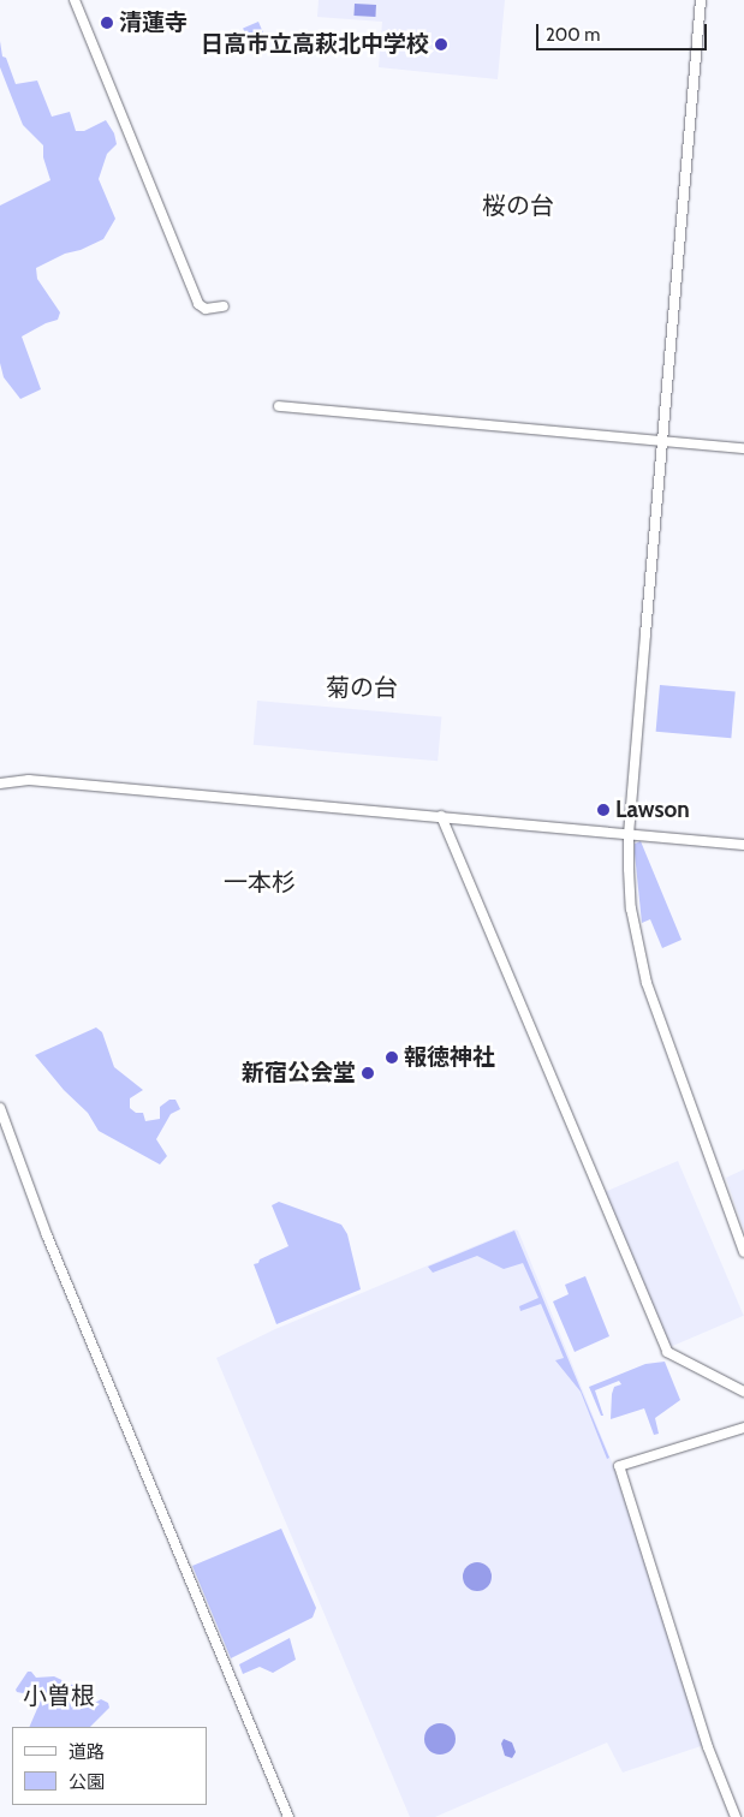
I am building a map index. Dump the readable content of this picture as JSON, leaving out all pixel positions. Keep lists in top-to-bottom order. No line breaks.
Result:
{"districts":["桜の台","菊の台","一本杉","小曽根"],"places":["清蓮寺","日高市立高萩北中学校","Lawson","報徳神社","新宿公会堂"],"legend":["道路","公園"],"scale_bar":"200 m"}
